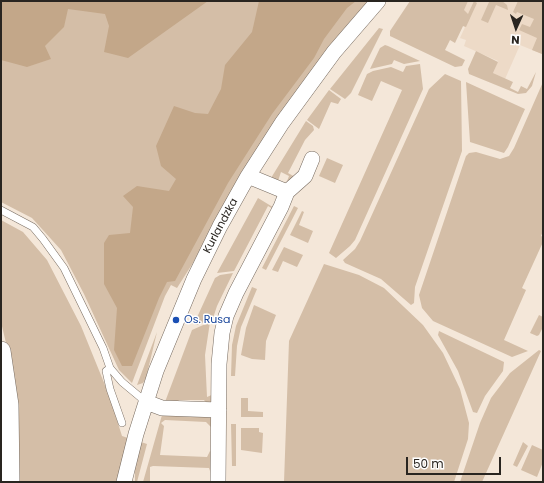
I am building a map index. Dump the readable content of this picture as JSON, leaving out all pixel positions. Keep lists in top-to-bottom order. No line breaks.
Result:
{"streets":{"street":["Kurlandzka"]},"places":["Os. Rusa"],"scale_bar":"50 m","north":"bottom"}
